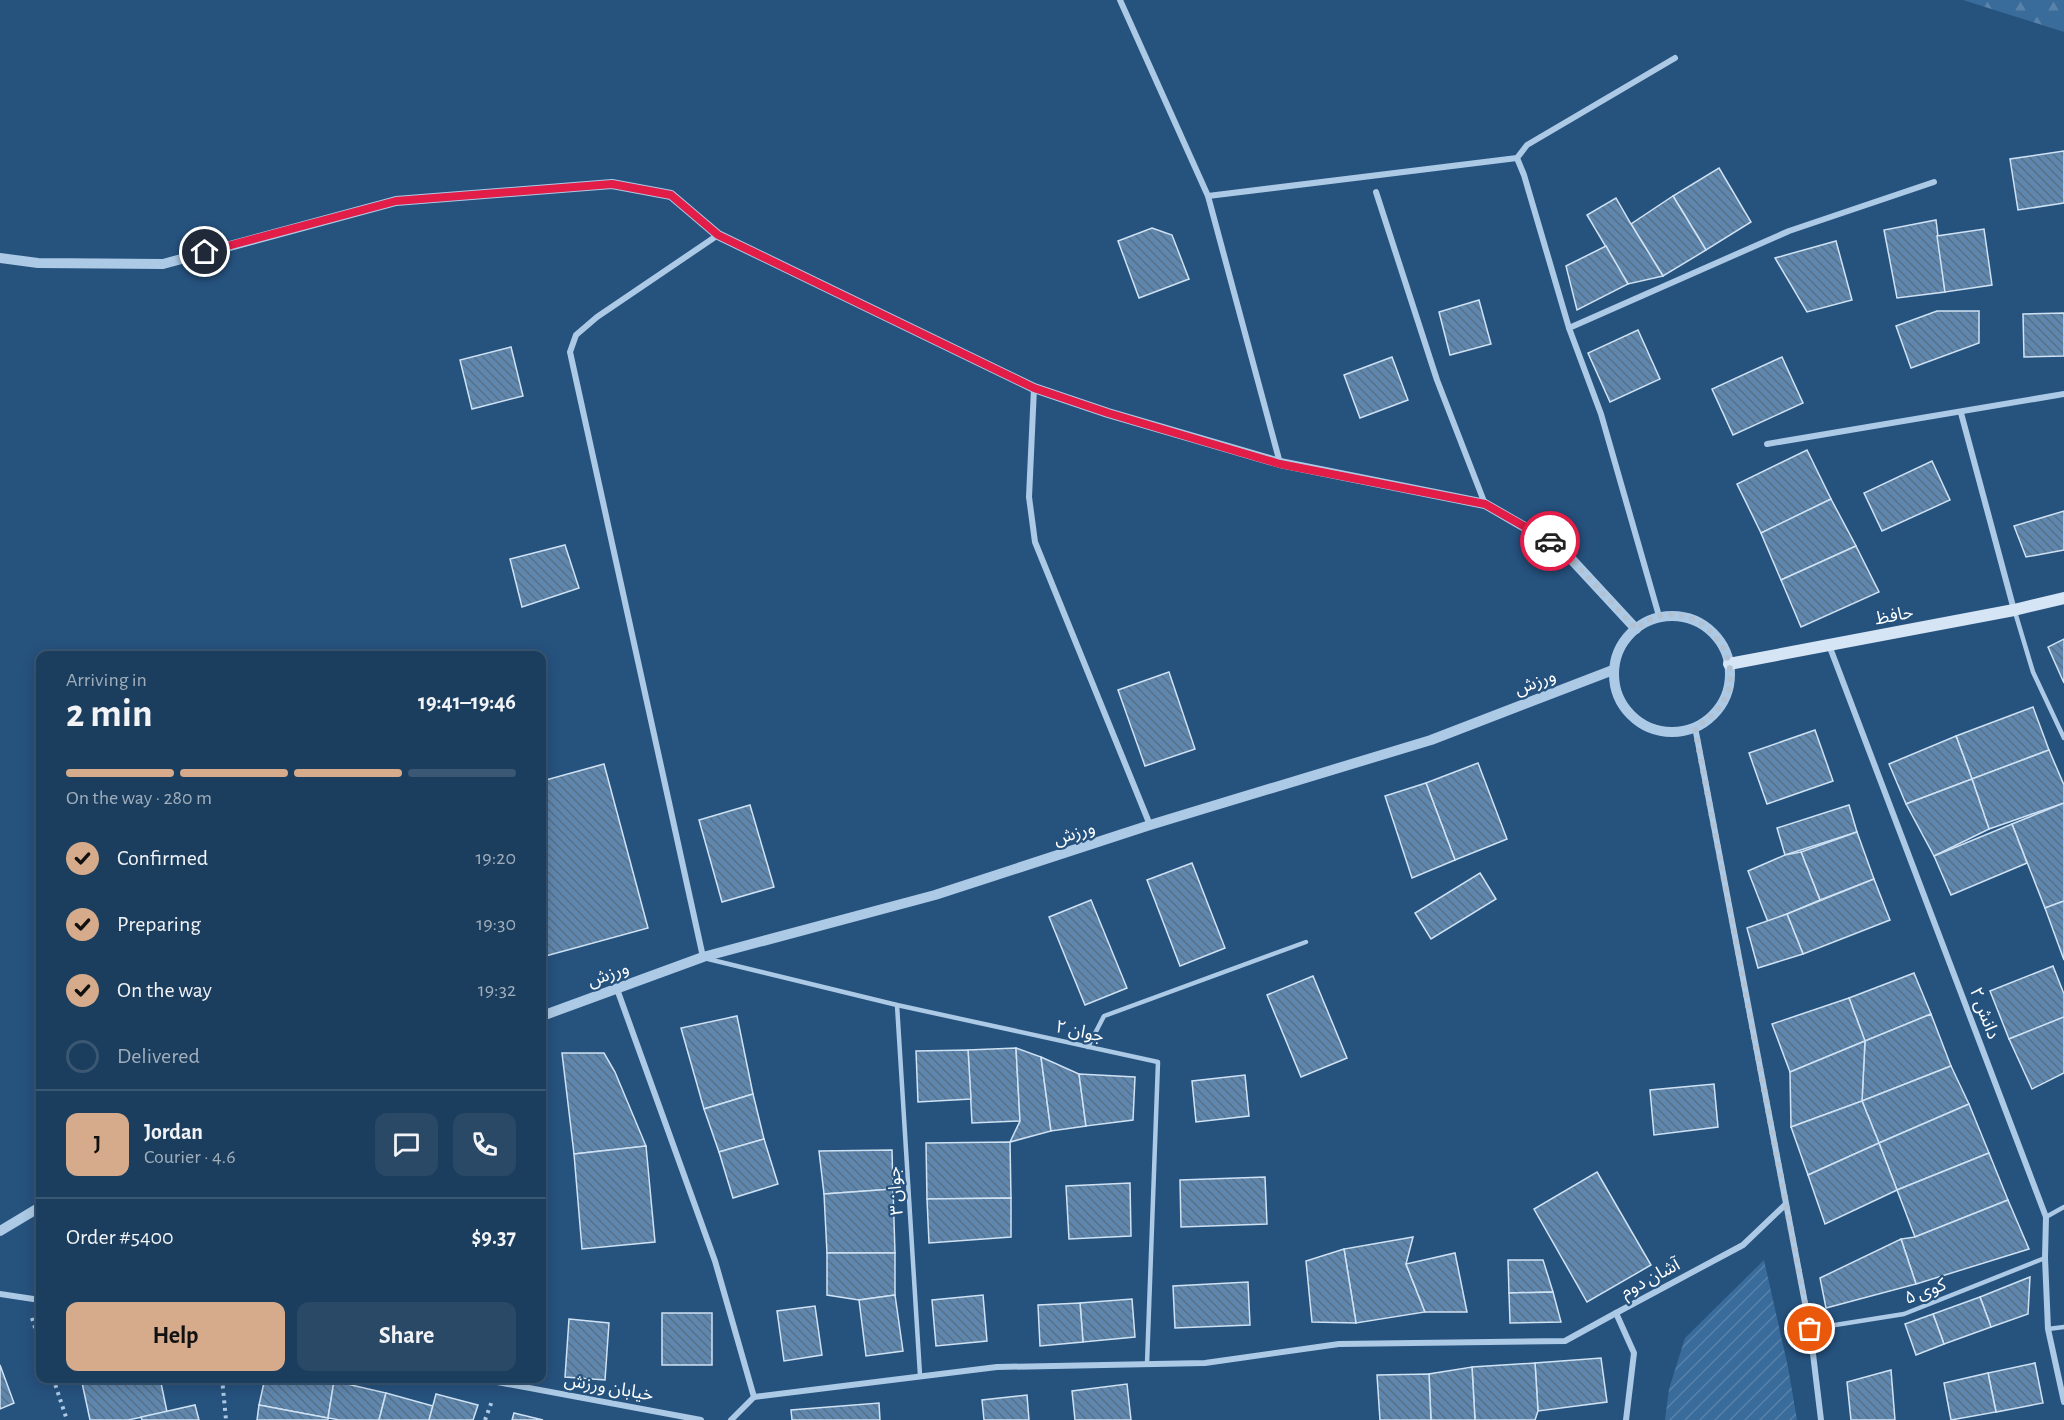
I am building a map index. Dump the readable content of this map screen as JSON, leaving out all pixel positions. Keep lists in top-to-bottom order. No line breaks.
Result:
{"streets":{"main road":["حافظ"],"street":["ورزش","دانش ۲","آشان دوم","خیابان ورزش"],"lane":["جوان ۲","جوان ۳","کوی ۵"]},"crossings":[["حافظ","ورزش"],["حافظ","دانش ۲"],["ورزش","جوان ۲"],["دانش ۲","کوی ۵"],["جوان ۲","جوان ۳"]],"page":{"heading":["2 min","Arriving in","19:41–19:46"],"panel":["Jordan","Courier · 4.6","Order #5400","$9.37"],"bar":"On the way · 280 m","list":[["Confirmed","19:20"],["Preparing","19:30"],["On the way","19:32"],"Delivered"],"round":"J","buttons":["Help","Share"]}}
